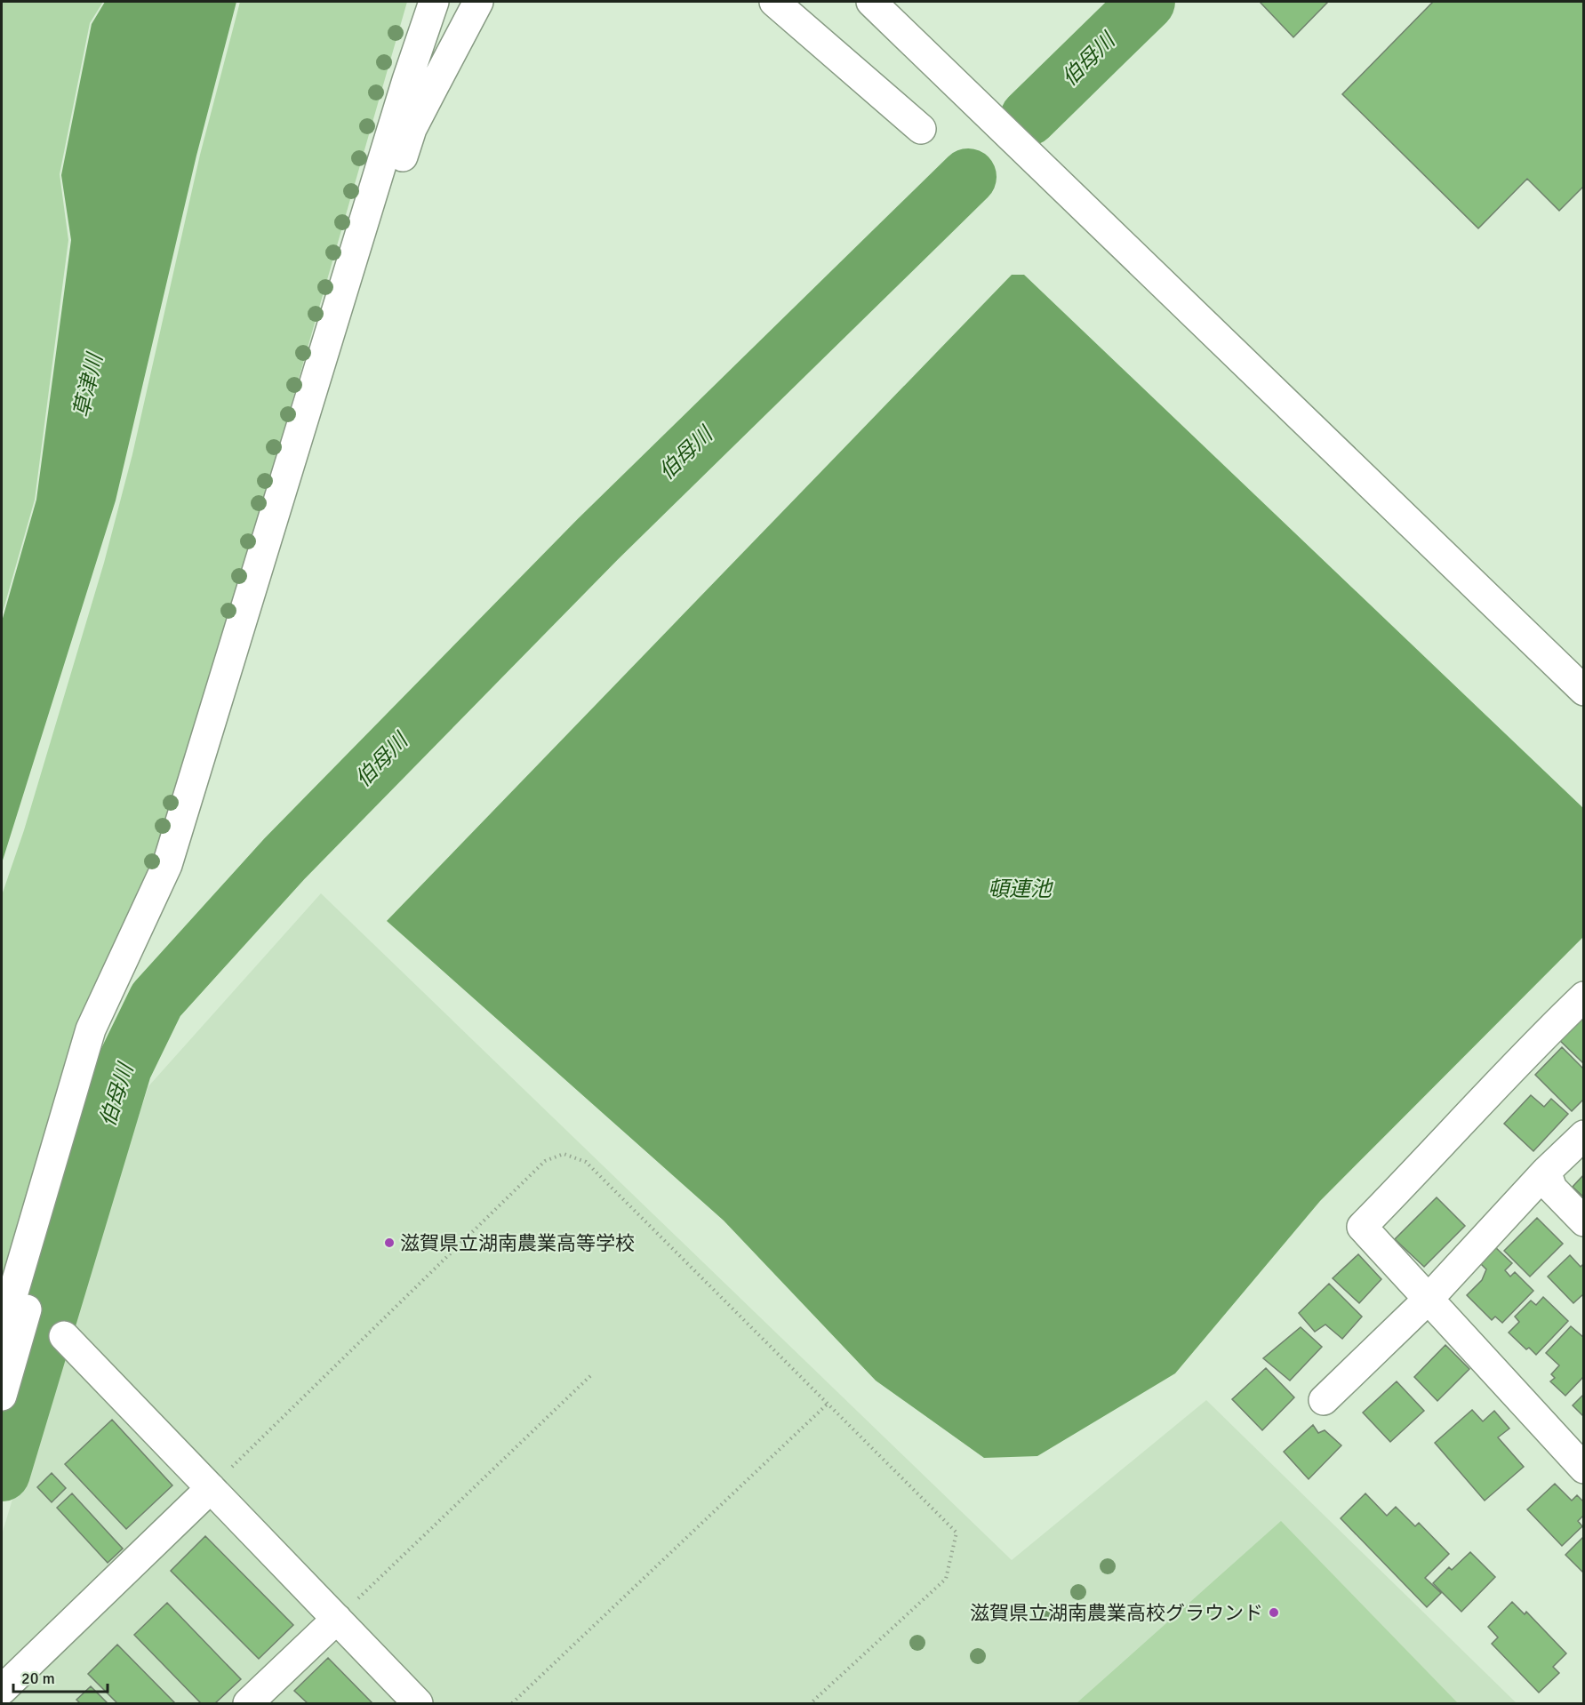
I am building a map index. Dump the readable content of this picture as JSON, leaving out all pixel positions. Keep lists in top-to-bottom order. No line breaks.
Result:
{"water":["伯母川","草津川","頓連池"],"places":["滋賀県立湖南農業高等学校","滋賀県立湖南農業高校グラウンド"],"scale_bar":"20 m"}
